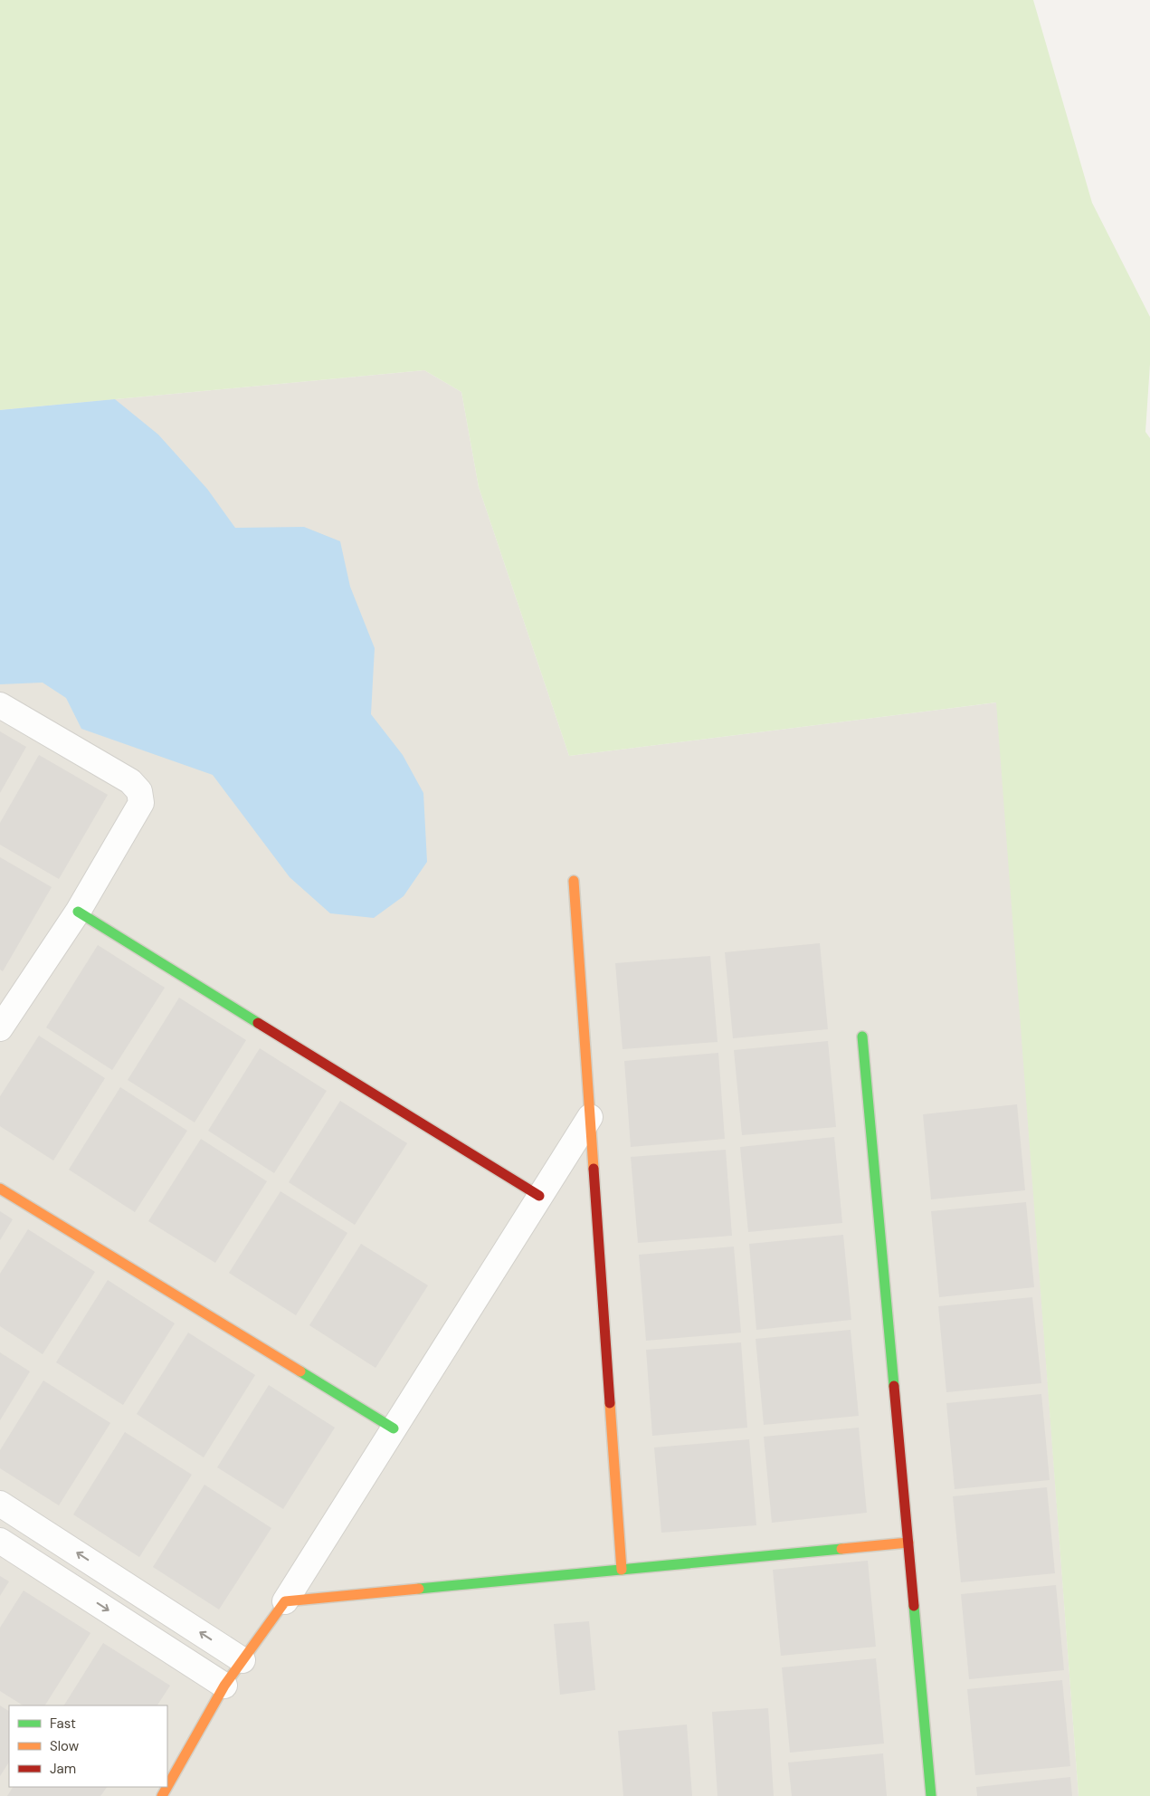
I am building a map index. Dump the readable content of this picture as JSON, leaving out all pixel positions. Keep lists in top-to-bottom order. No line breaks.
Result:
{"legend":["Fast","Slow","Jam"]}
